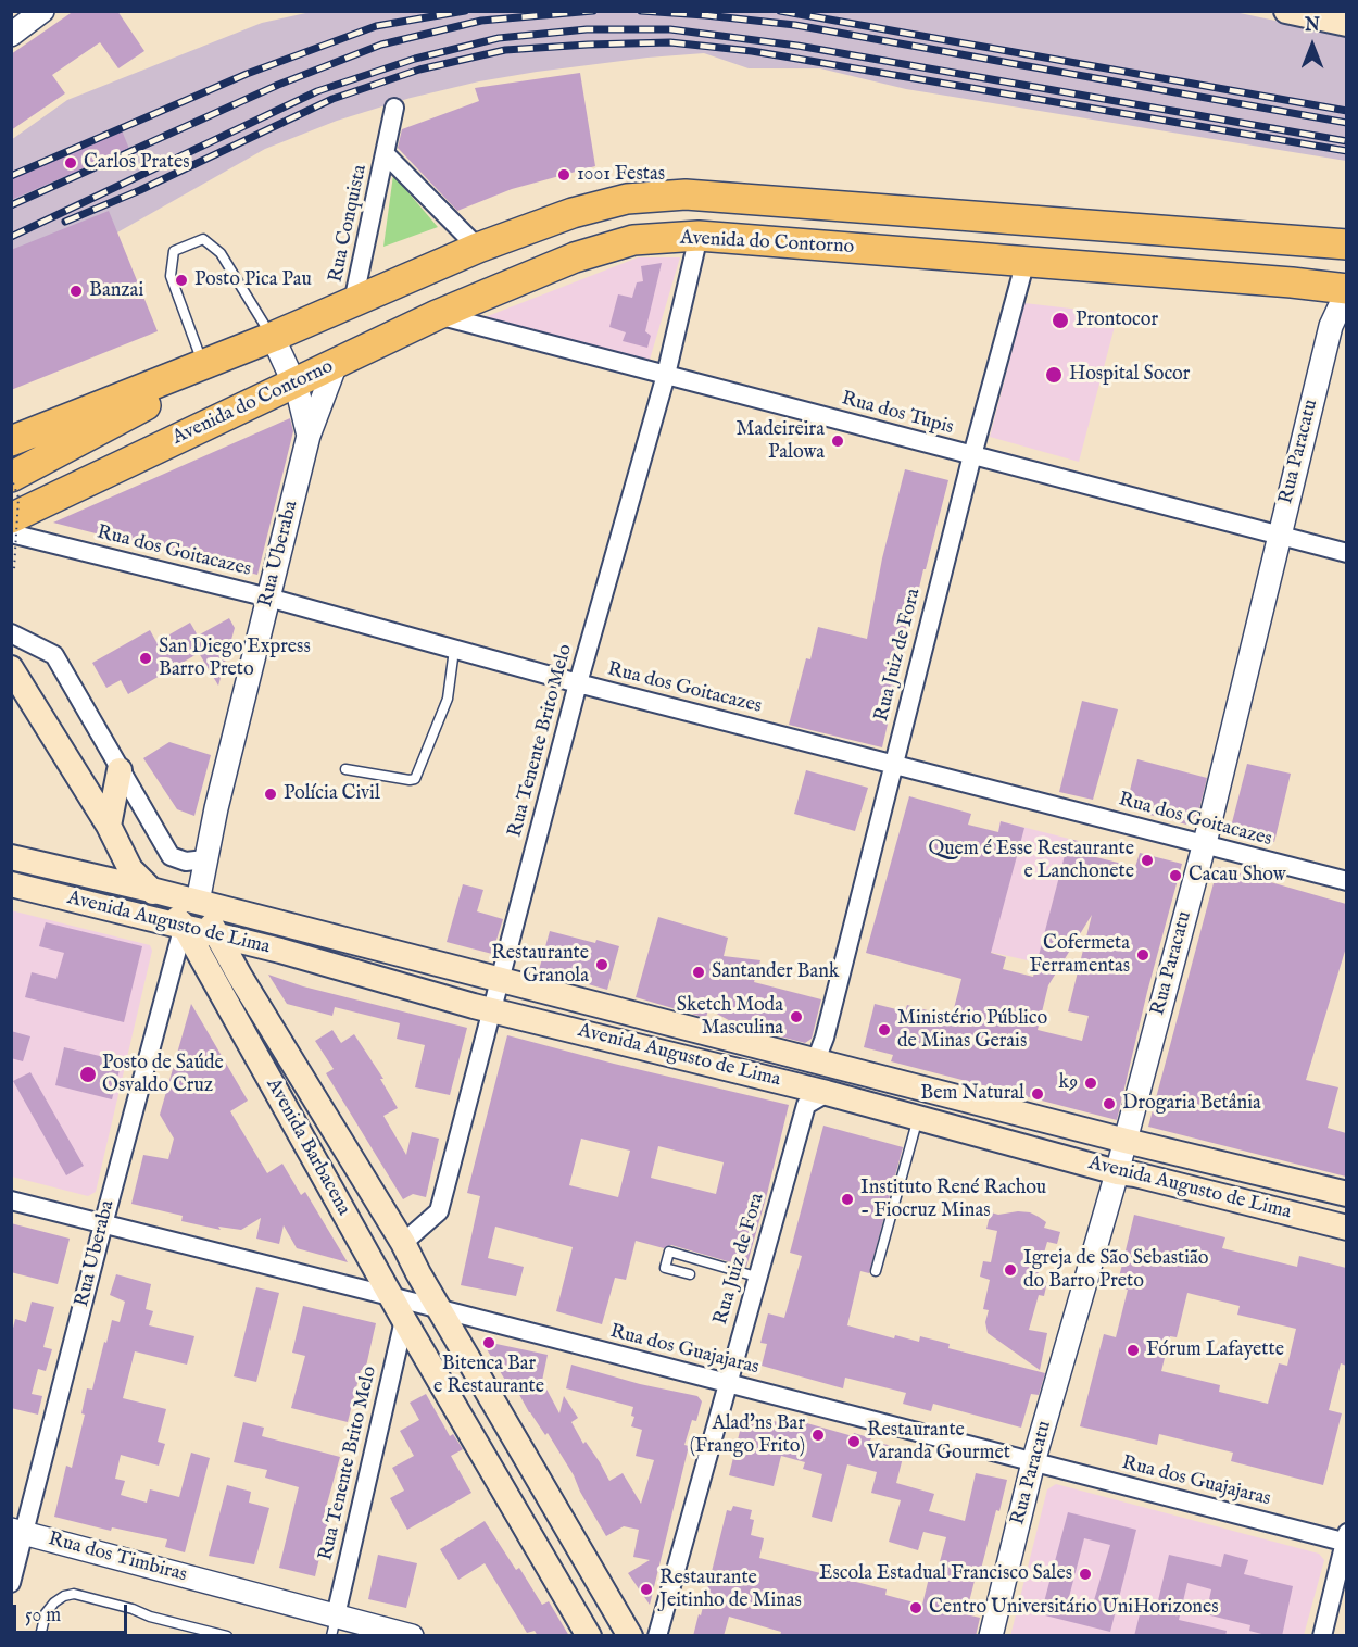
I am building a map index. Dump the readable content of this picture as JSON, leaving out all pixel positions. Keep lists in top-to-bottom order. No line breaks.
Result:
{"streets":{"highway":["Avenida do Contorno"],"main road":["Avenida Augusto de Lima","Avenida Barbacena"],"street":["Rua Conquista","Rua dos Tupis","Rua Paracatu","Rua dos Goitacazes","Rua Uberaba","Rua Juiz de Fora","Rua Tenente Brito Melo","Rua dos Guajajaras","Rua dos Timbiras"]},"crossings":[["Rua Conquista","Avenida do Contorno"],["Avenida do Contorno","Rua dos Tupis"],["Avenida do Contorno","Rua Paracatu"],["Avenida do Contorno","Rua Uberaba"],["Avenida do Contorno","Rua Juiz de Fora"],["Avenida do Contorno","Rua Tenente Brito Melo"],["Rua dos Tupis","Rua Paracatu"],["Rua dos Tupis","Rua Juiz de Fora"],["Rua dos Tupis","Rua Tenente Brito Melo"],["Rua Paracatu","Rua dos Goitacazes"],["Rua Paracatu","Avenida Augusto de Lima"],["Rua Paracatu","Rua dos Guajajaras"],["Rua dos Goitacazes","Rua Uberaba"],["Rua dos Goitacazes","Rua Juiz de Fora"],["Rua dos Goitacazes","Rua Tenente Brito Melo"],["Rua Uberaba","Avenida Augusto de Lima"],["Rua Uberaba","Avenida Barbacena"],["Rua Uberaba","Rua dos Guajajaras"],["Rua Uberaba","Rua dos Timbiras"],["Rua Juiz de Fora","Avenida Augusto de Lima"],["Rua Juiz de Fora","Rua dos Guajajaras"],["Rua Tenente Brito Melo","Avenida Augusto de Lima"],["Rua Tenente Brito Melo","Avenida Barbacena"],["Rua Tenente Brito Melo","Rua dos Timbiras"],["Avenida Augusto de Lima","Avenida Barbacena"],["Avenida Barbacena","Rua dos Guajajaras"]],"places":["Carlos Prates","1001 Festas","Posto Pica Pau","Banzai","Prontocor","Hospital Socor","Madeireira Palowa","San Diego Express Barro Preto","Polícia Civil","Quem é Esse Restaurante e Lanchonete","Cacau Show","Cofermeta Ferramentas","Restaurante Granola","Santander Bank","Sketch Moda Masculina","Ministério Público de Minas Gerais","Posto de Saúde Osvaldo Cruz","k9","Bem Natural","Drogaria Betânia","Instituto René Rachou - Fiocruz Minas","Igreja de São Sebastião do Barro Preto","Bitenca Bar e Restaurante","Fórum Lafayette","Alad'ns Bar (Frango Frito)","Restaurante Varanda Gourmet","Escola Estadual Francisco Sales","Restaurante Jeitinho de Minas","Centro Universitário UniHorizones"],"scale_bar":"50 m","north":"top"}
